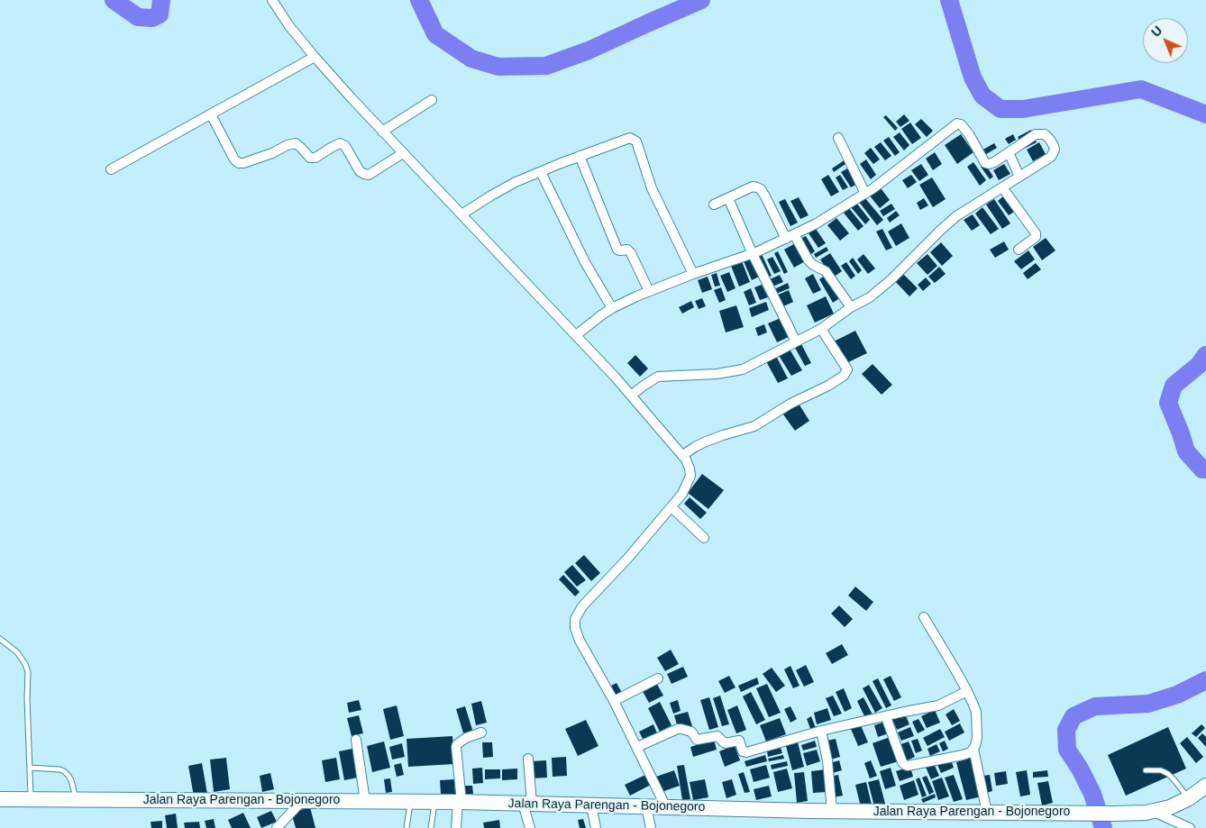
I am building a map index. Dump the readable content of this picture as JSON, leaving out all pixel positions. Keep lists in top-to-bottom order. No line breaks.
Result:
{"streets":{"main road":["Jalan Raya Parengan - Bojonegoro"]},"north":"top left"}
